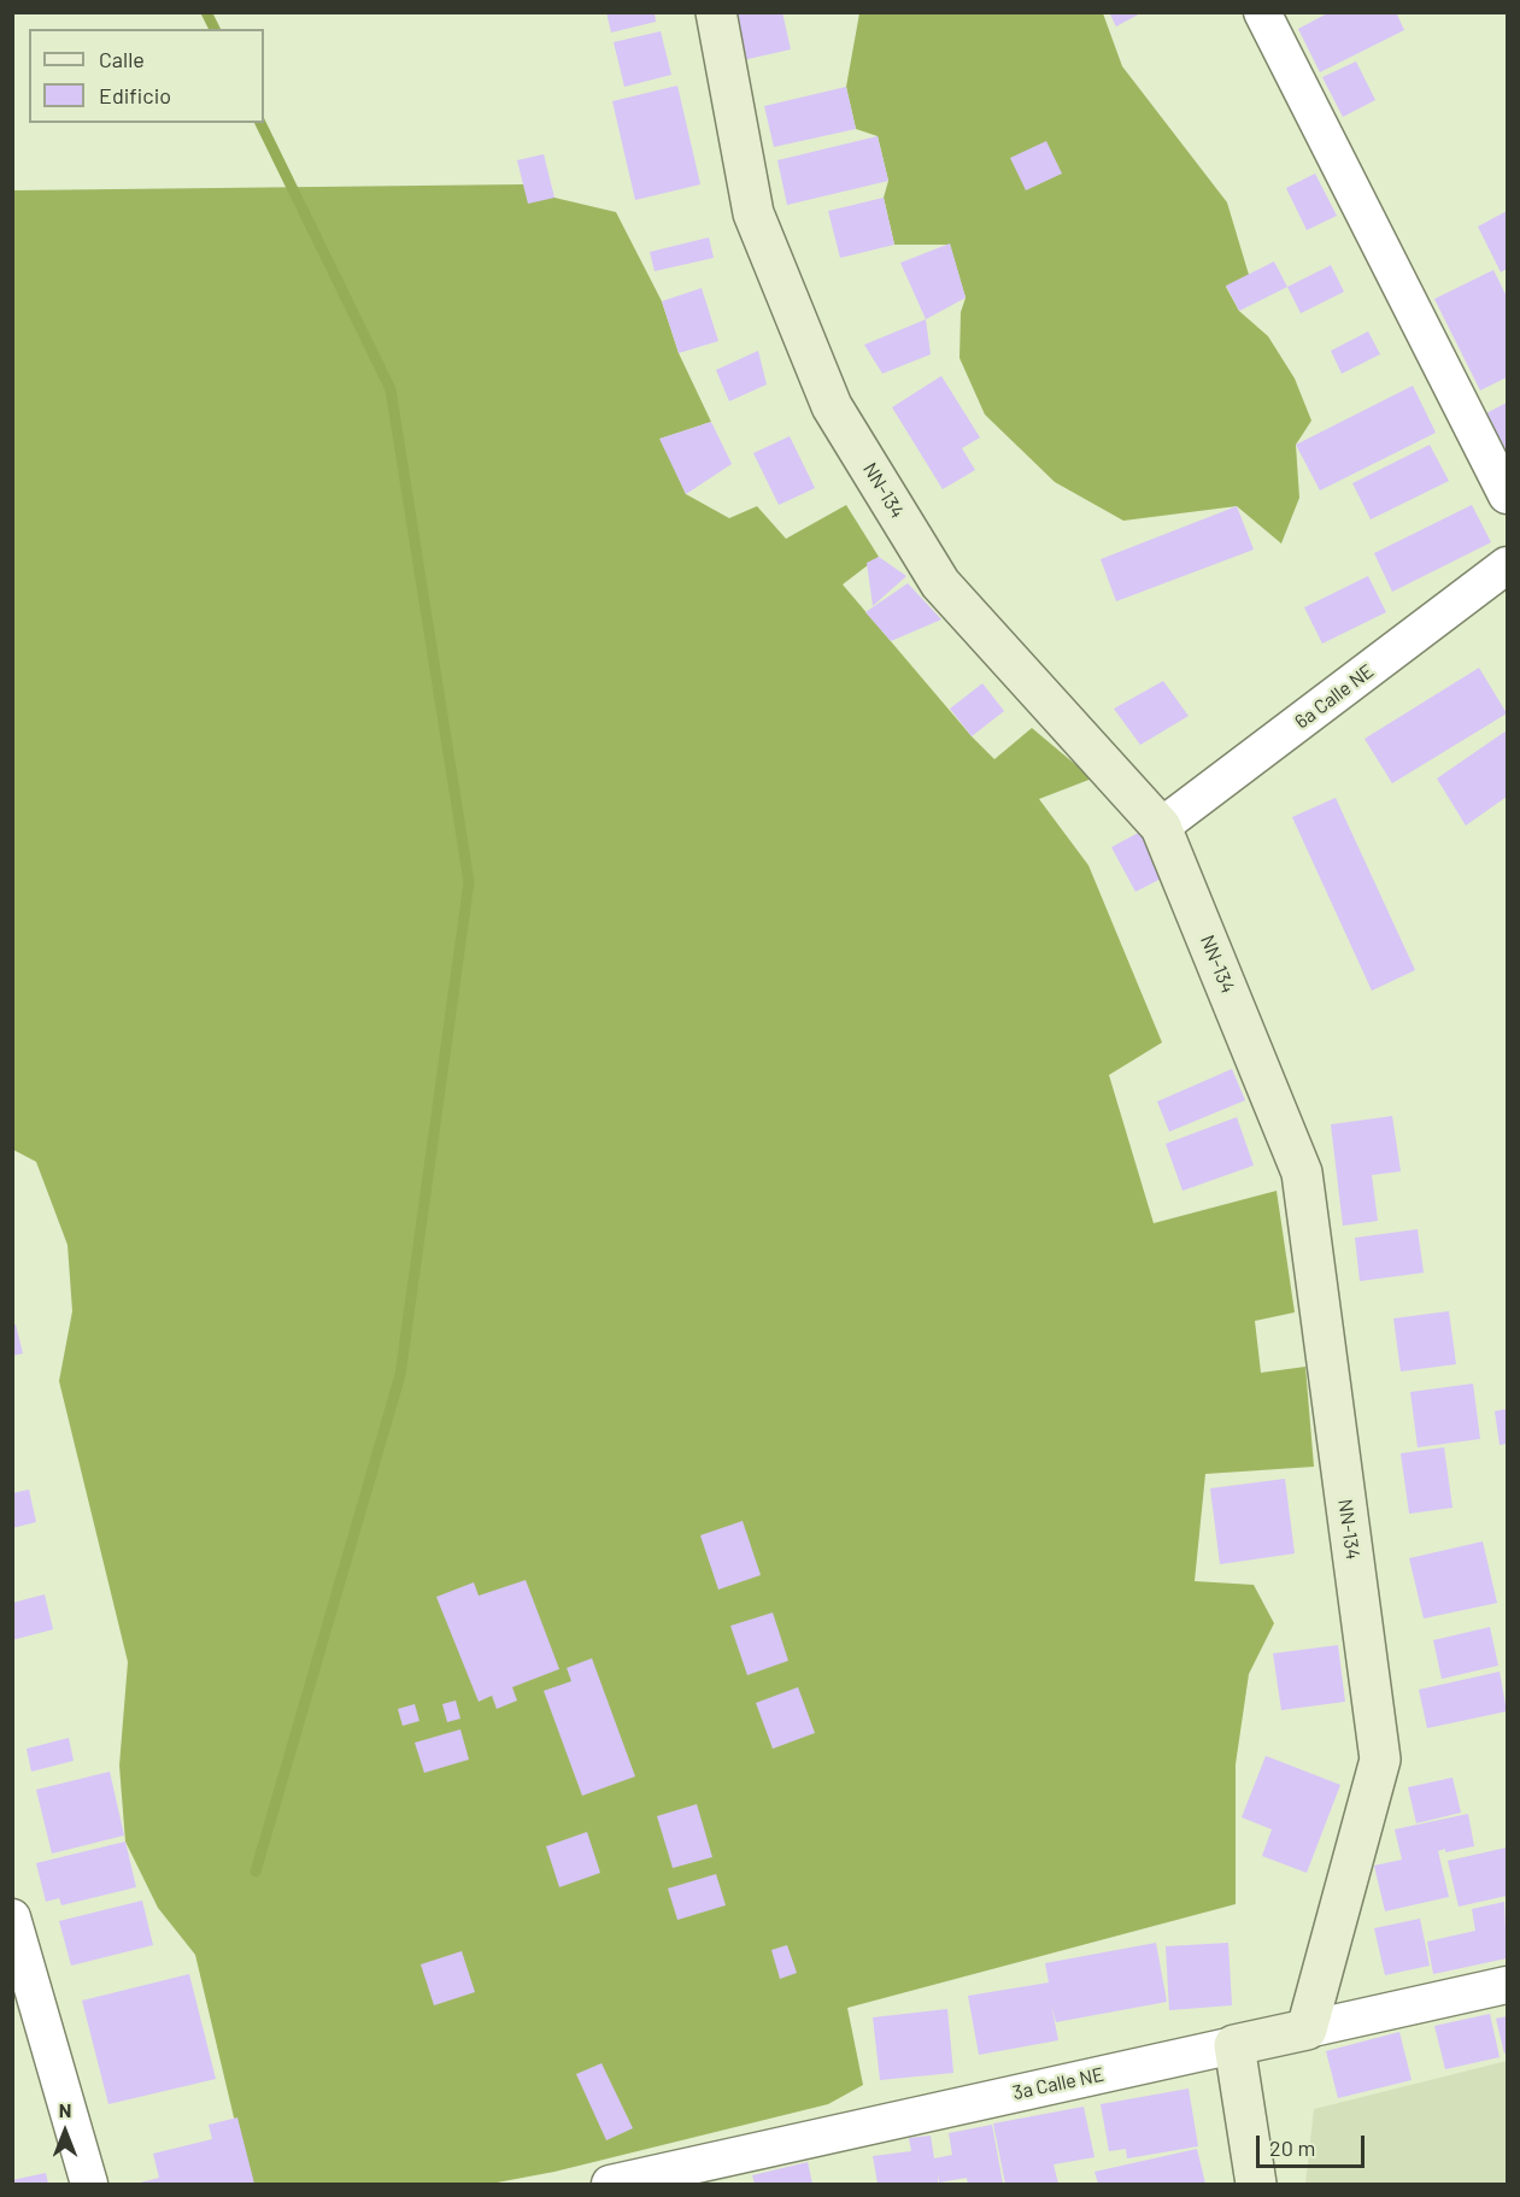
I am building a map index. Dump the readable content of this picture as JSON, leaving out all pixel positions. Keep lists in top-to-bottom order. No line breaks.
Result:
{"streets":{"street":["NN-134","6a Calle NE","3a Calle NE"]},"crossings":[["NN-134","6a Calle NE"],["NN-134","3a Calle NE"]],"legend":["Calle","Edificio"],"scale_bar":"20 m","north":"top"}
